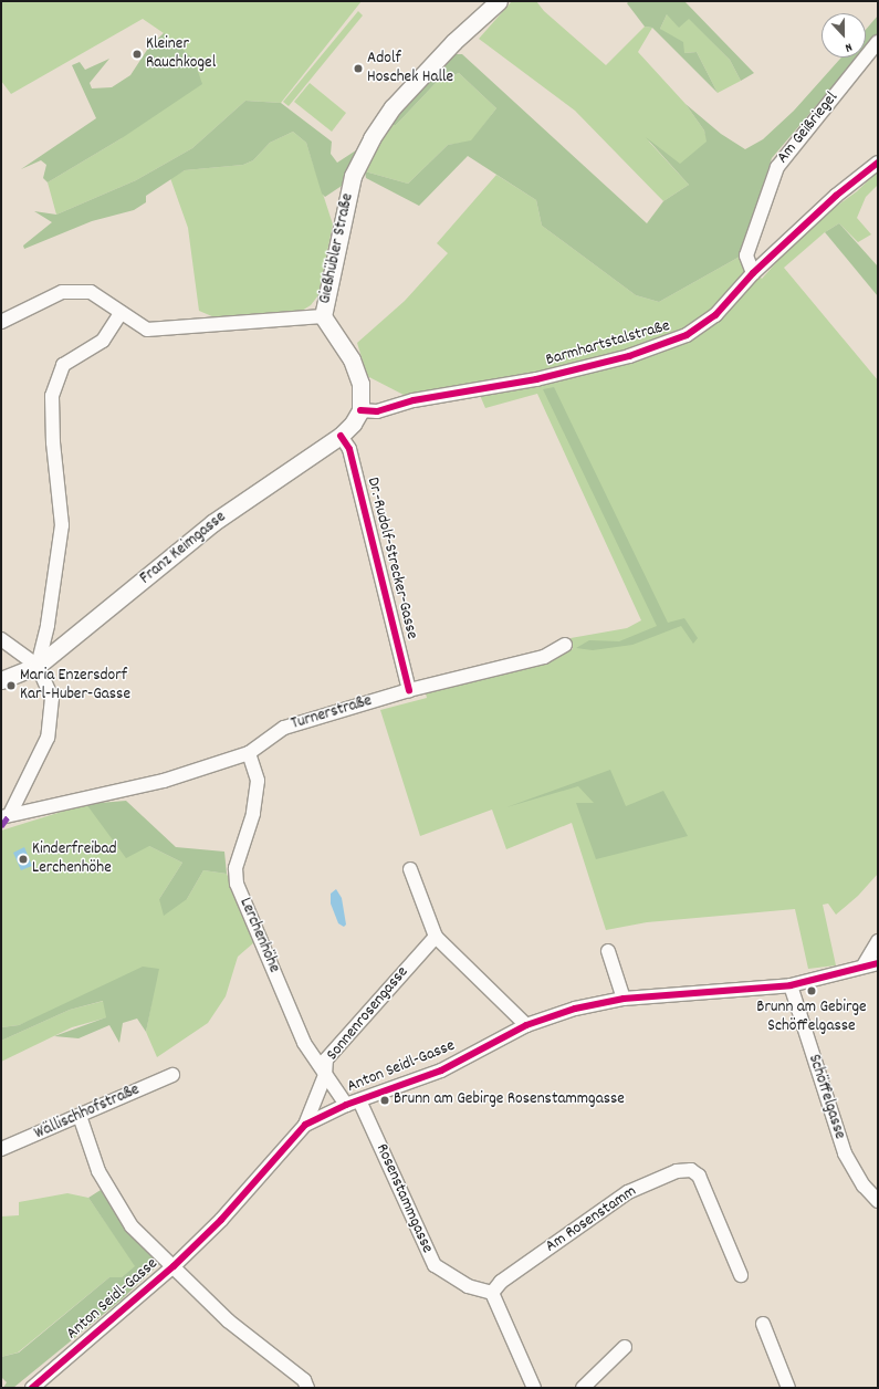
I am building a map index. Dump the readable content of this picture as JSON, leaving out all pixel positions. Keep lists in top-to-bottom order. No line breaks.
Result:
{"streets":{"main road":["Gießhübler Straße","Franz Keimgasse"],"street":["Am Geißriegel","Barmhartstalstraße","Dr.-Rudolf-Strecker-Gasse","Turnerstraße","Lerchenhöhe","Sonnenrosengasse","Anton Seidl-Gasse","Schöffelgasse","Wällischhofstraße","Rosenstammgasse","Am Rosenstamm"]},"crossings":[["Am Geißriegel","Barmhartstalstraße"],["Barmhartstalstraße","Franz Keimgasse"],["Franz Keimgasse","Dr.-Rudolf-Strecker-Gasse"],["Dr.-Rudolf-Strecker-Gasse","Turnerstraße"],["Turnerstraße","Lerchenhöhe"],["Lerchenhöhe","Sonnenrosengasse"],["Lerchenhöhe","Anton Seidl-Gasse"],["Sonnenrosengasse","Anton Seidl-Gasse"],["Anton Seidl-Gasse","Schöffelgasse"],["Anton Seidl-Gasse","Rosenstammgasse"],["Rosenstammgasse","Am Rosenstamm"]],"places":["Kleiner Rauchkogel","Adolf Hoschek Halle","Maria Enzersdorf Karl-Huber-Gasse","Kinderfreibad Lerchenhöhe","Brunn am Gebirge Schöffelgasse","Brunn am Gebirge Rosenstammgasse"],"north":"bottom"}
